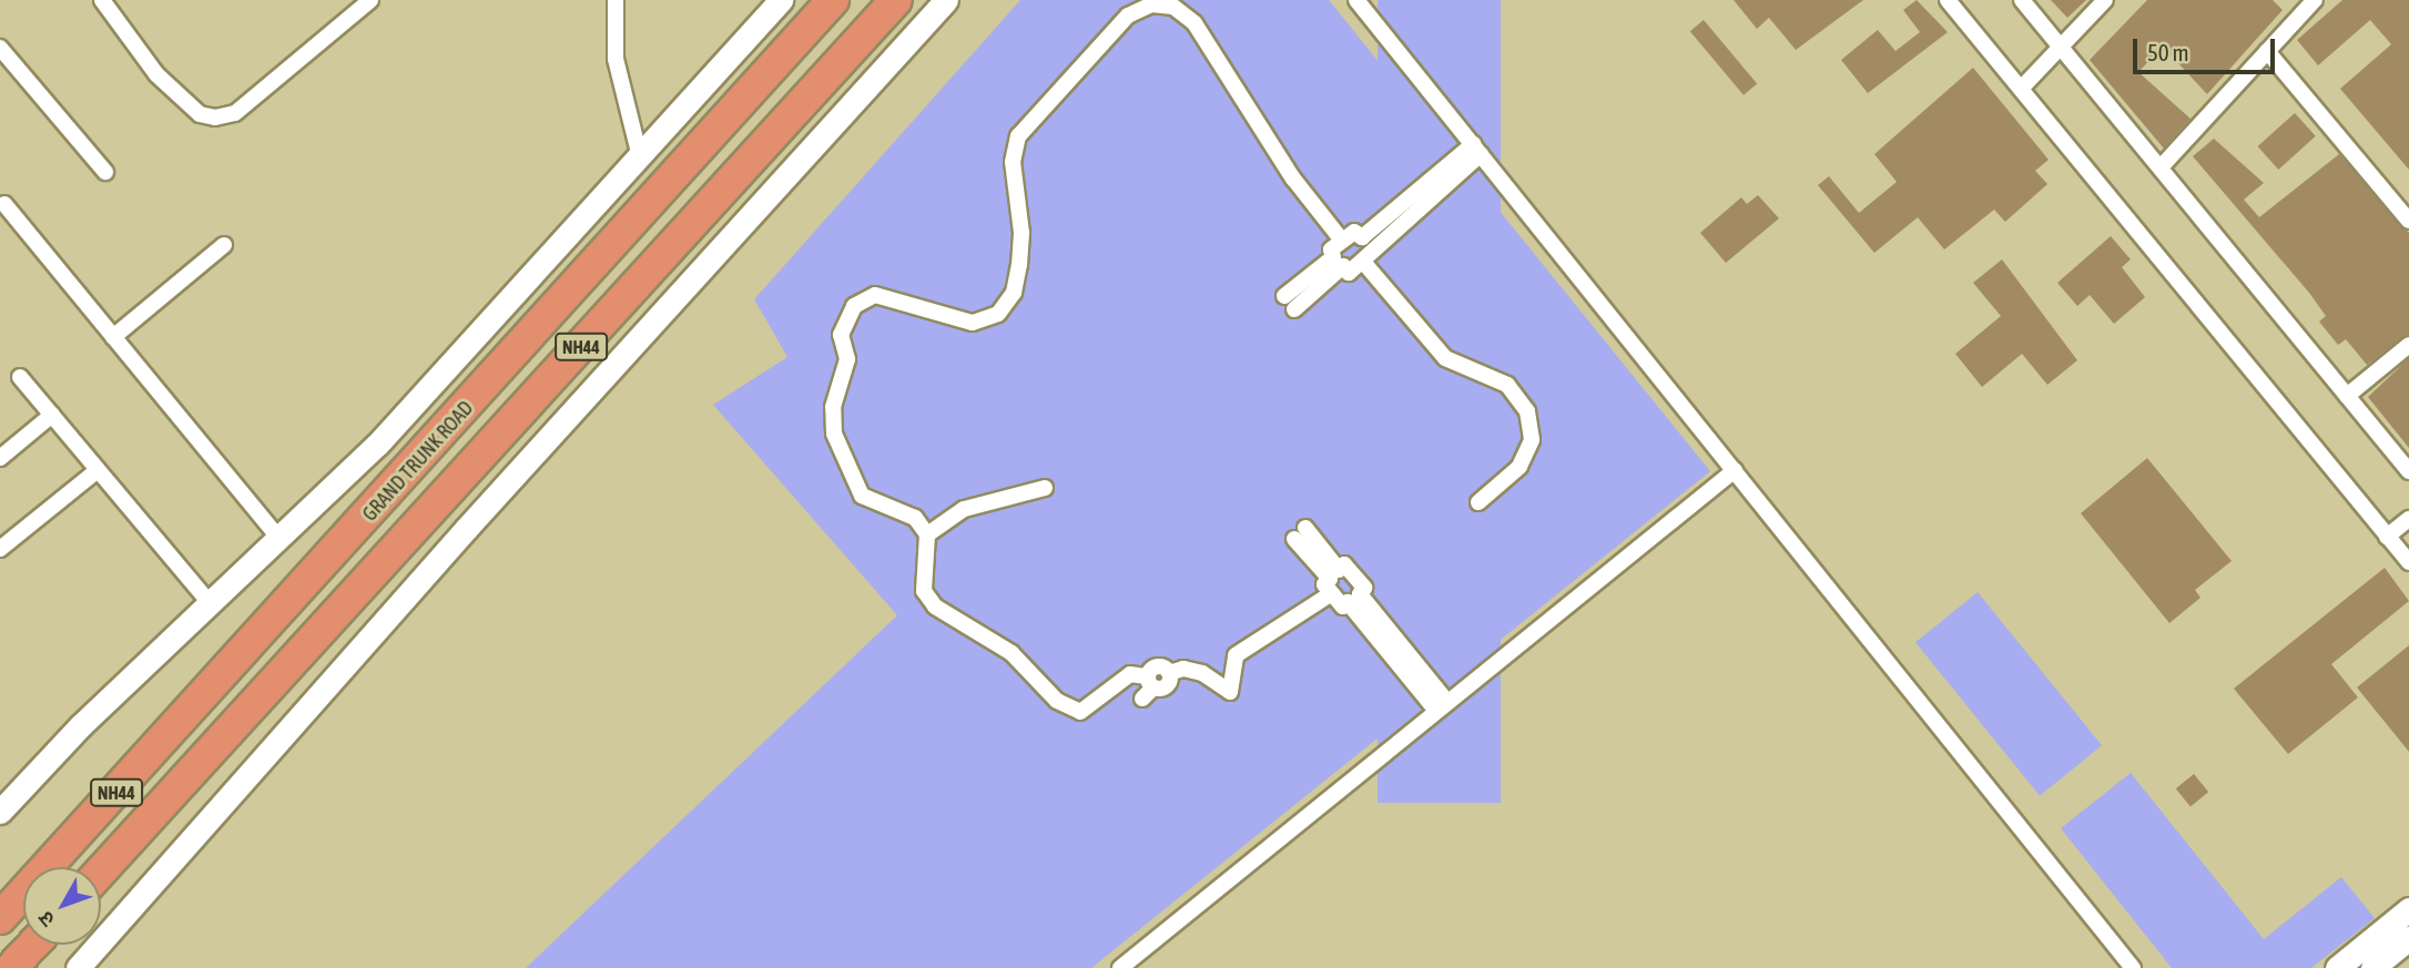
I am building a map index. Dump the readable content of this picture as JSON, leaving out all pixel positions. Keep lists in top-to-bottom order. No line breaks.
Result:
{"streets":{"highway":["NH44","GRAND TRUNK ROAD"]},"scale_bar":"50 m","north":"bottom left"}
